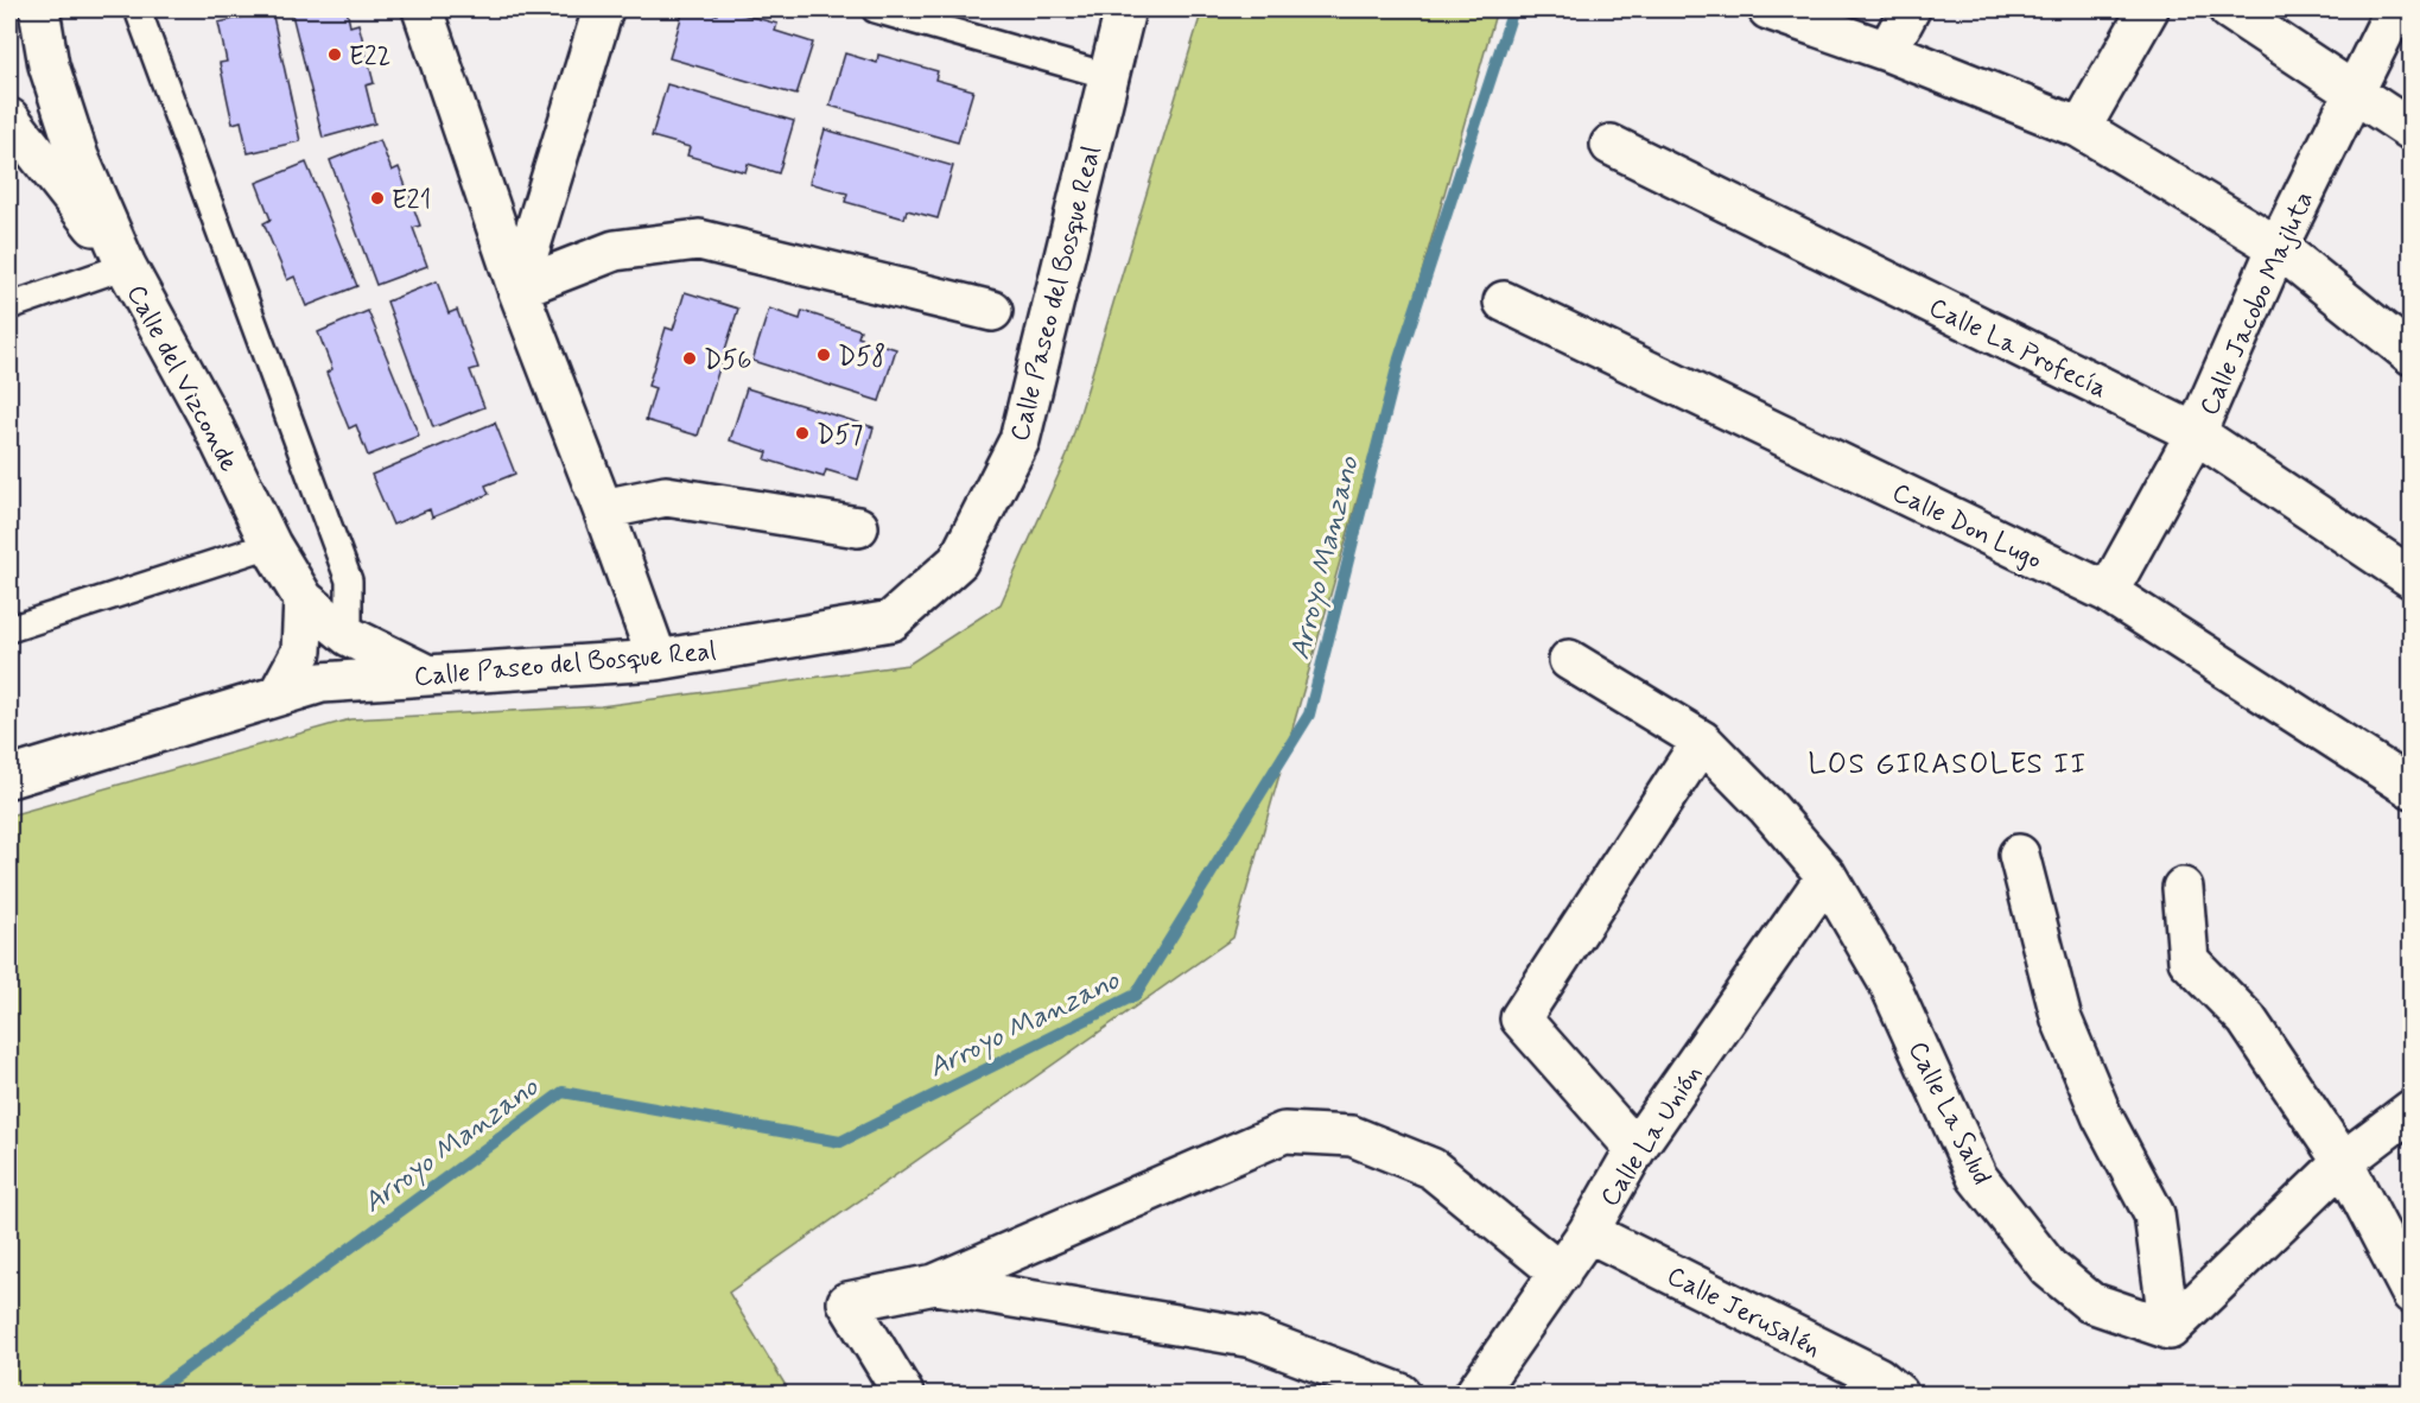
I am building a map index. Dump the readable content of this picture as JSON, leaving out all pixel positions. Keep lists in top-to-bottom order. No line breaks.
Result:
{"streets":{"street":["Calle Paseo del Bosque Real","Calle Jacobo Majluta","Calle La Profecía","Calle del Vizconde","Calle Don Lugo","Calle La Salud","Calle La Unión","Calle Jerusalén"]},"crossings":[["Calle Paseo del Bosque Real","Calle del Vizconde"],["Calle Jacobo Majluta","Calle La Profecía"],["Calle Jacobo Majluta","Calle Don Lugo"],["Calle La Salud","Calle La Unión"],["Calle La Unión","Calle Jerusalén"]],"districts":["LOS GIRASOLES II"],"water":["Arroyo Manzano"],"places":["E22","E21","D58","D56","D57"]}
